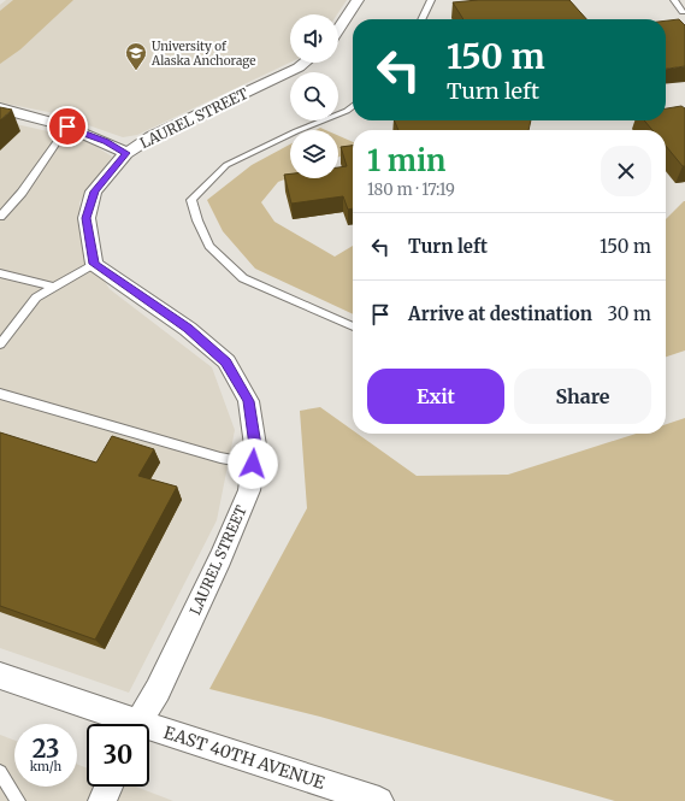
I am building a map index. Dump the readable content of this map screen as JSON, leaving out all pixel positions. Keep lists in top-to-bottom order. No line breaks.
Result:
{"streets":{"street":["LAUREL STREET","EAST 40TH AVENUE"]},"places":{"school or university":["University of Alaska Anchorage"]},"page":{"turn":["150 m","Turn left"],"heading":["1 min","180 m · 17:19"],"list":[{"name":"Turn left","value":"150 m"},{"name":"Arrive at destination","value":"30 m"}],"buttons":["Exit","Share"],"speed":"23 km/h","limit":"30"}}
